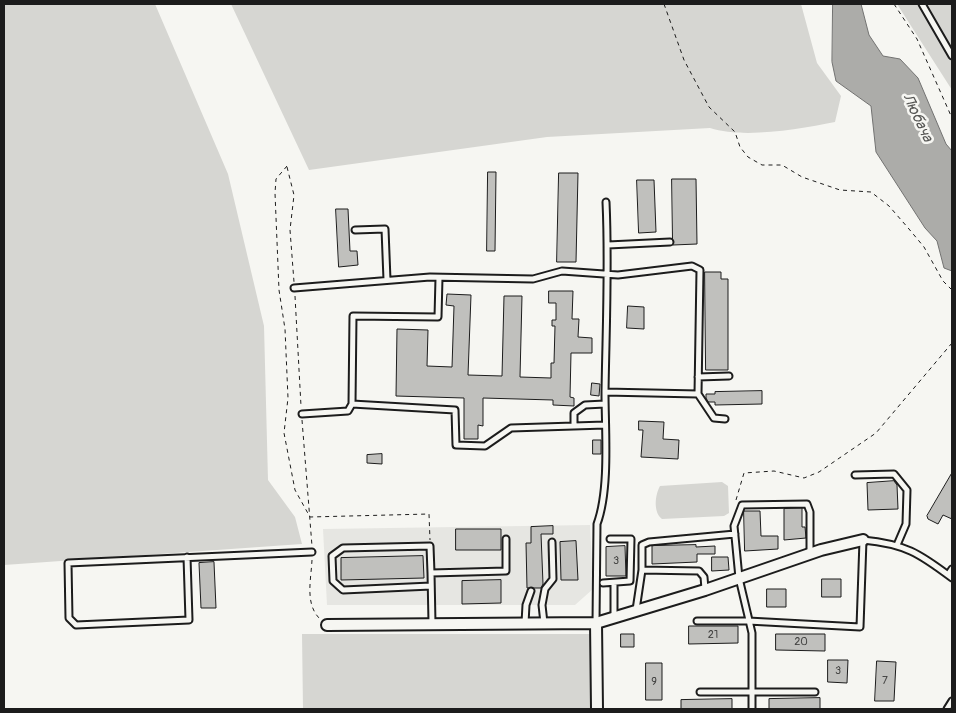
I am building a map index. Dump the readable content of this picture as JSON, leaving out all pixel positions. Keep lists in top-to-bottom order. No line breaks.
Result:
{"water":["Любача"],"house_numbers":["3","21","20","3","7","9"]}
